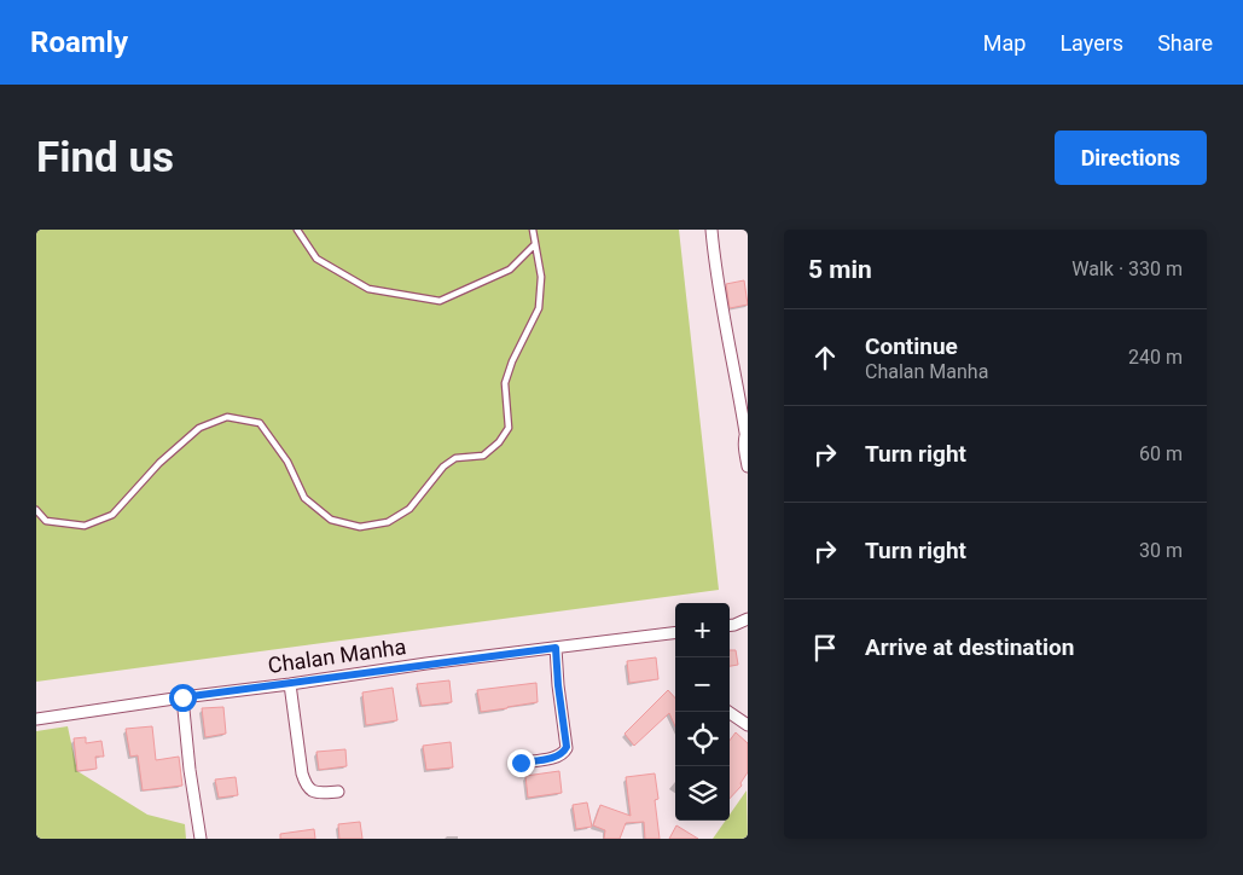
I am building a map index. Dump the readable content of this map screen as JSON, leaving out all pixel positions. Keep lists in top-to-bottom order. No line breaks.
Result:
{"streets":{"street":["Chalan Manha"]},"page":{"header":"Roamly","nav":["Map","Layers","Share"],"buttons":"Directions","title":"Find us","heading":["5 min","Walk · 330 m"],"list":[["Continue","Chalan Manha","240 m"],["Turn right","60 m"],["Turn right","30 m"],"Arrive at destination"],"map_buttons":["+","−"]}}
